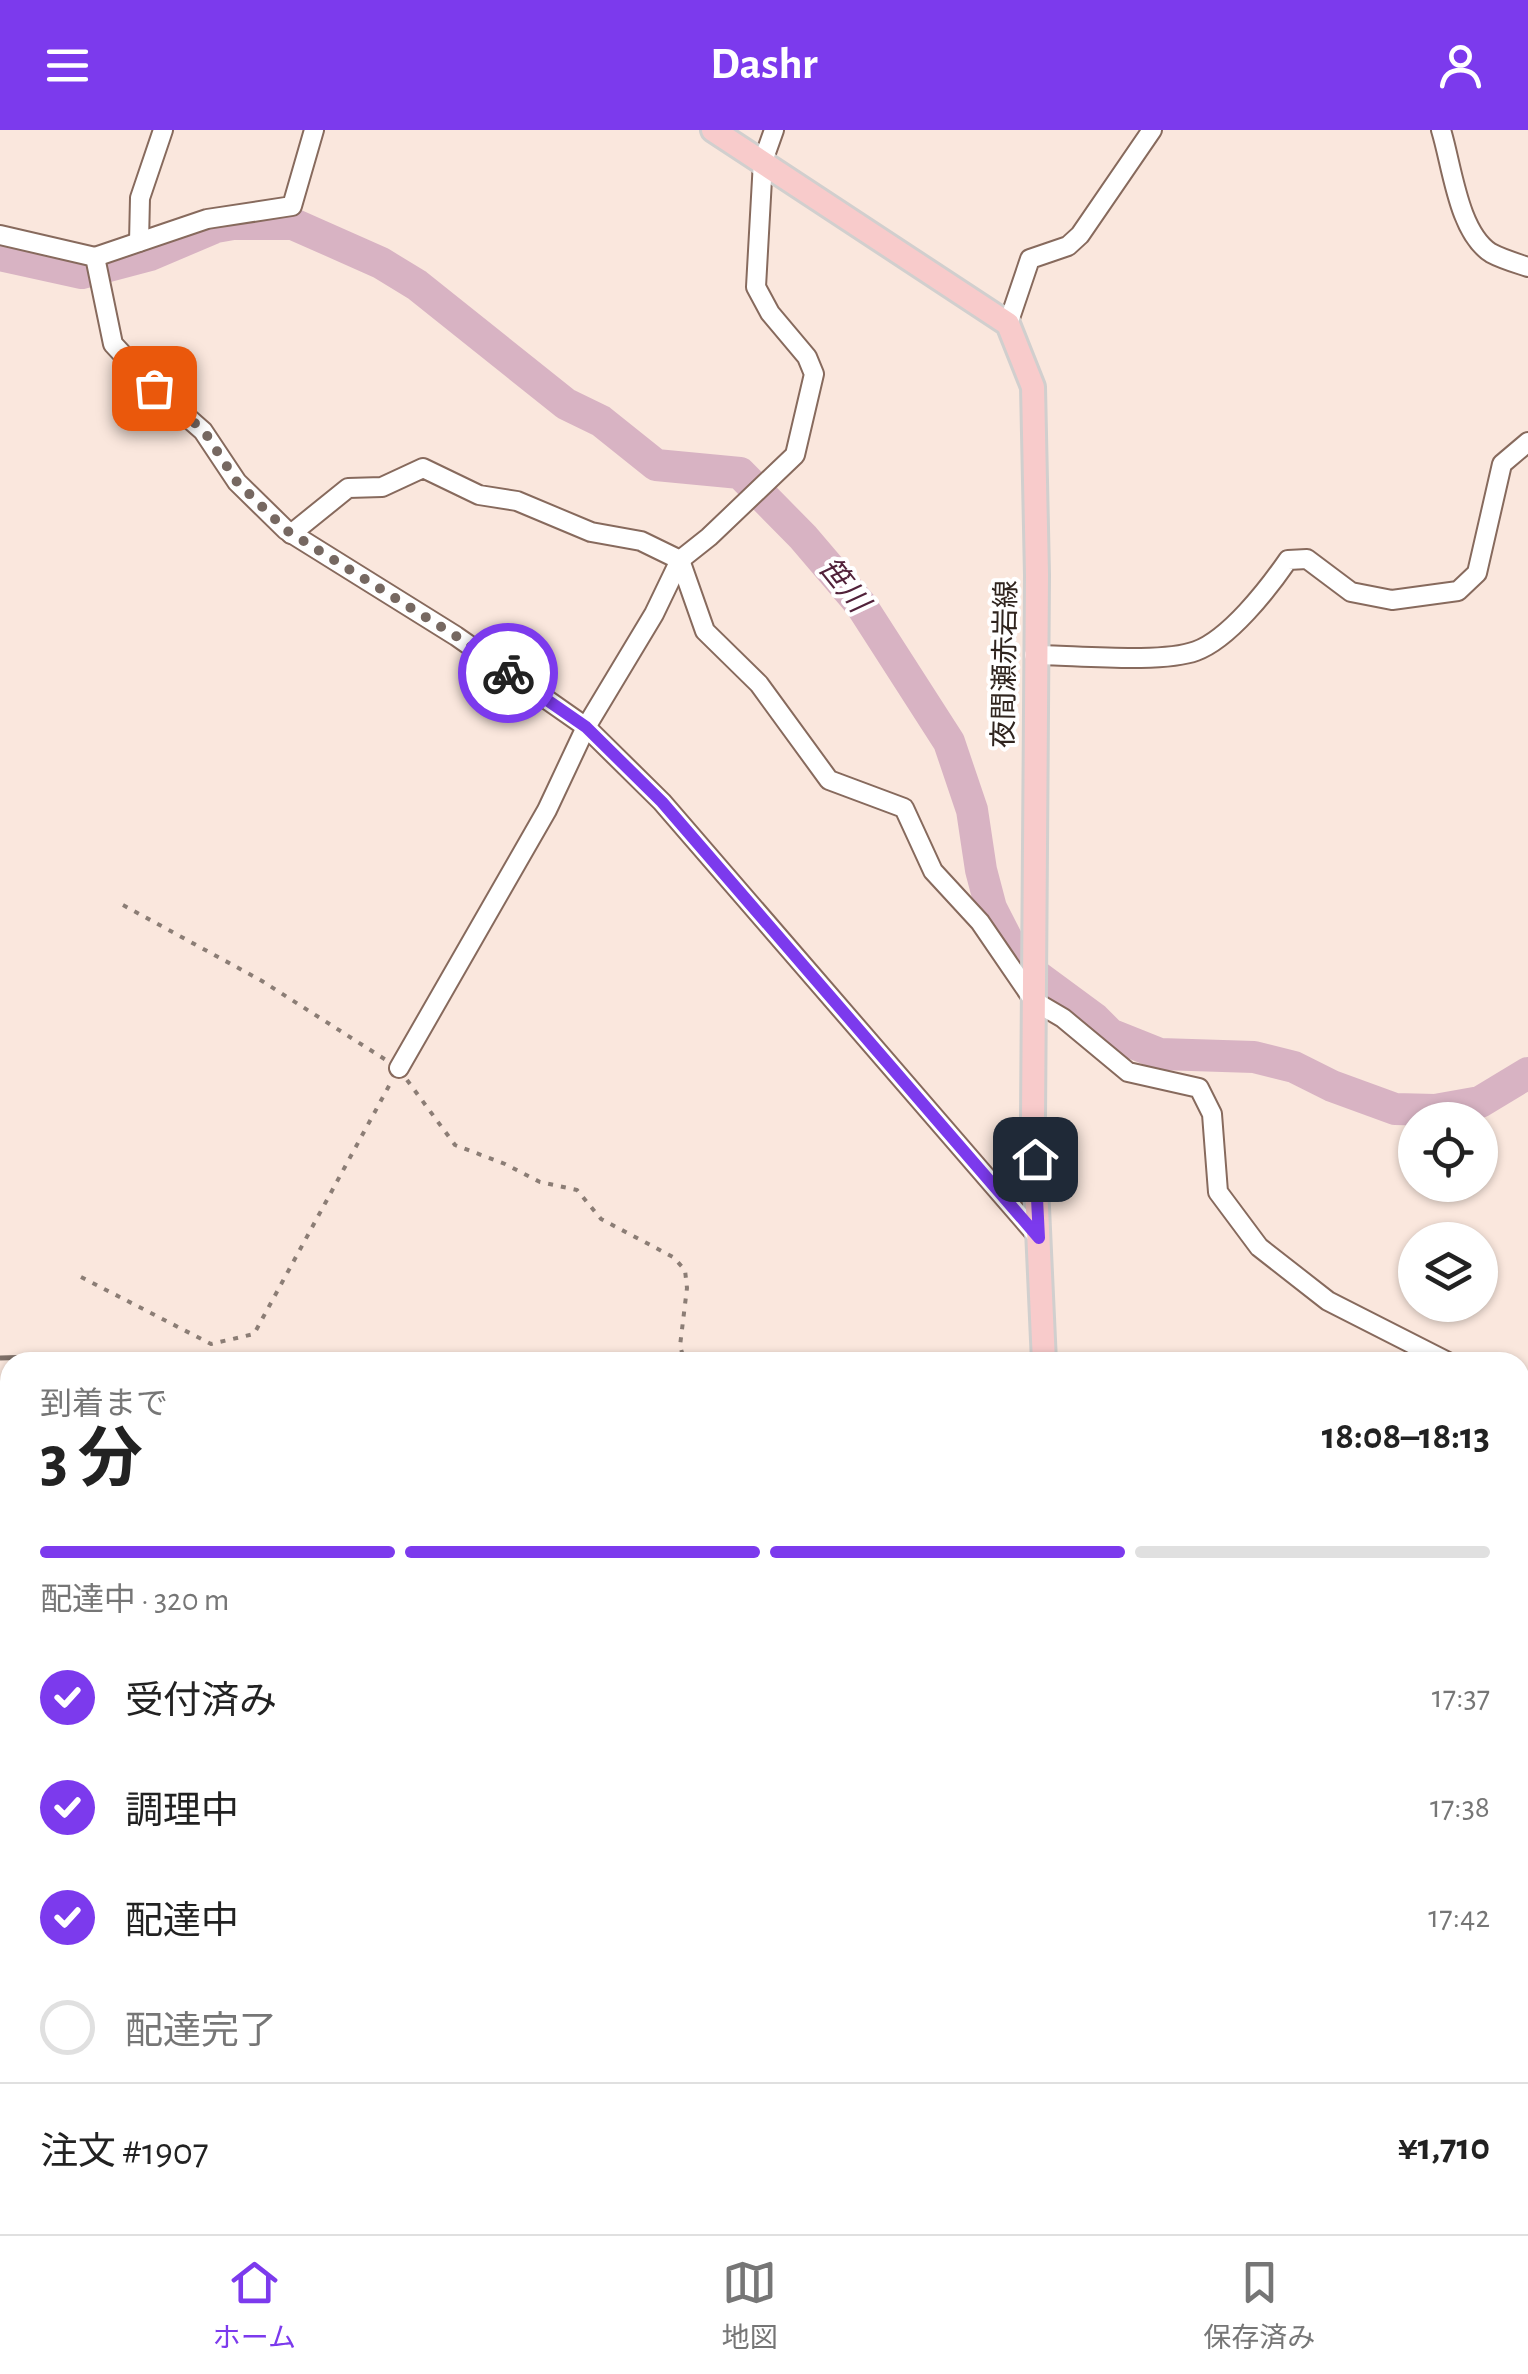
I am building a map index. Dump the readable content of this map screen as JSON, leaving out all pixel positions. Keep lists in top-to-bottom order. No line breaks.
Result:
{"streets":{"main road":["夜間瀬赤岩線"]},"water":["笹川"],"page":{"header":"Dashr","heading":["3 分","到着まで","18:08–18:13"],"panel":["注文 #1907","¥1,710"],"bar":"配達中 · 320 m","list":[["受付済み","17:37"],["調理中","17:38"],["配達中","17:42"],"配達完了"],"tabs":["ホーム","地図","保存済み"]}}
